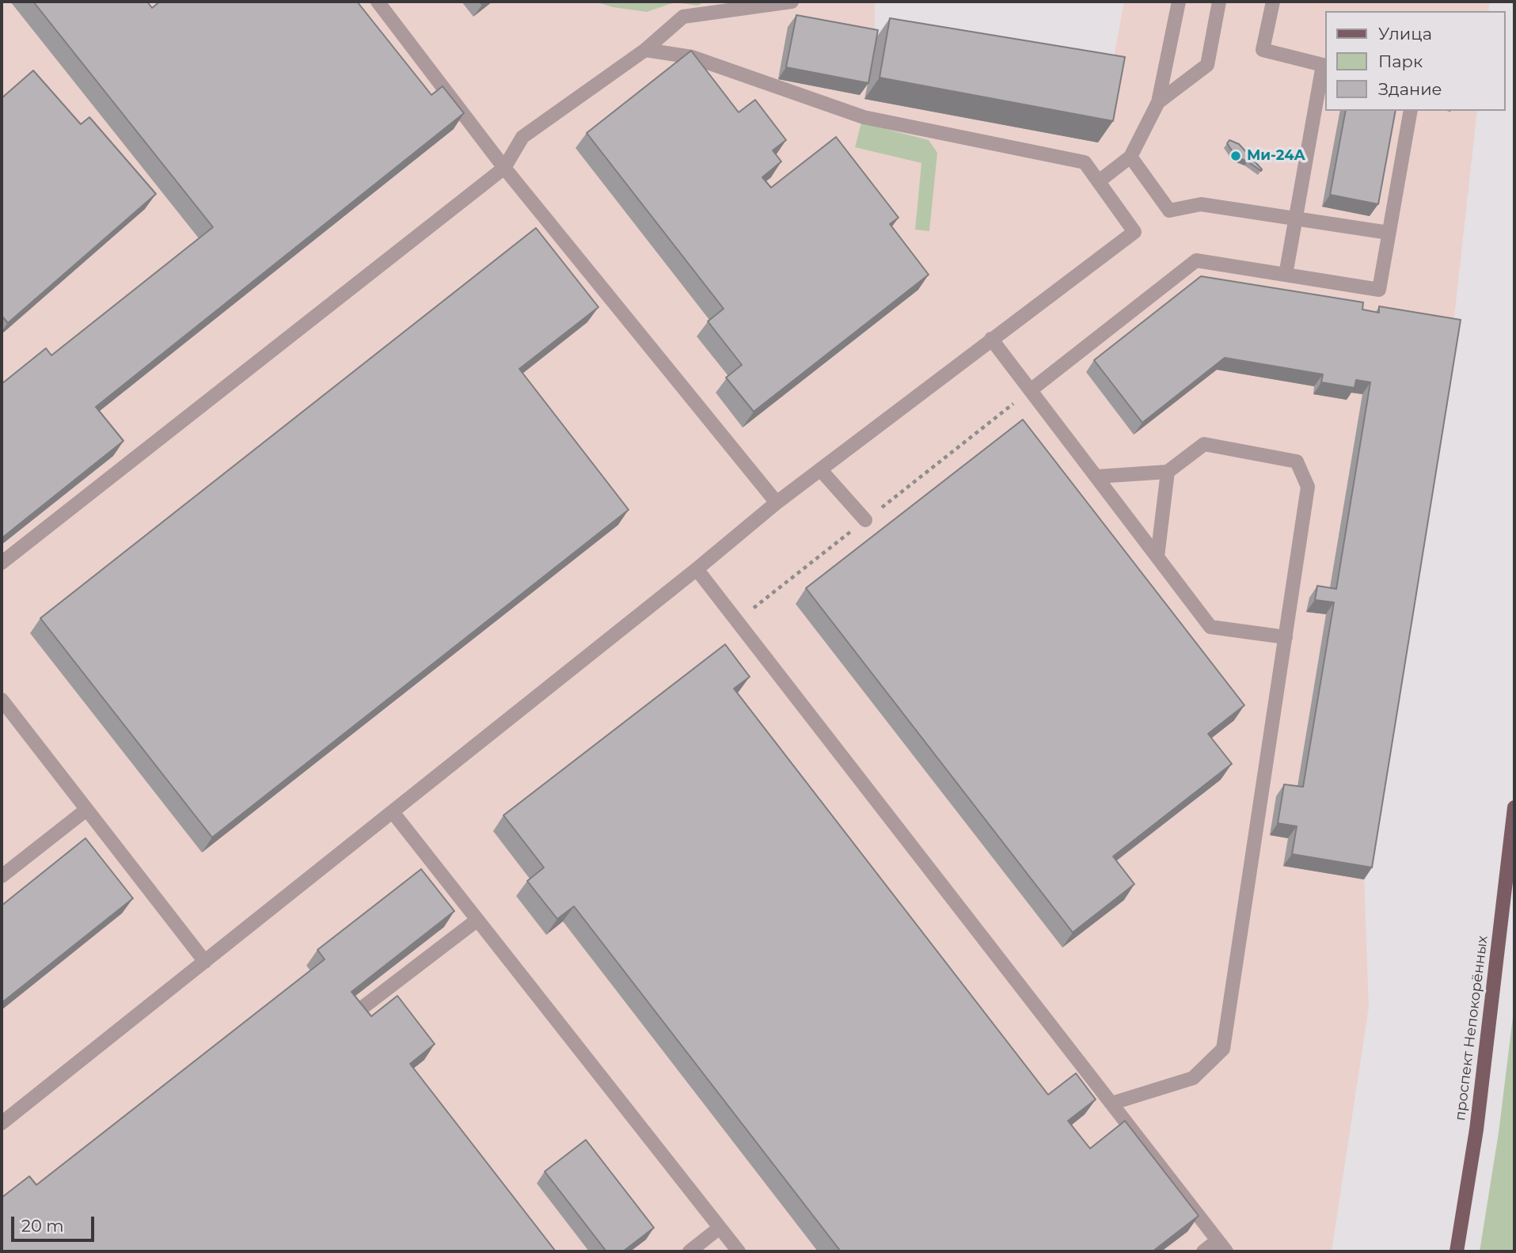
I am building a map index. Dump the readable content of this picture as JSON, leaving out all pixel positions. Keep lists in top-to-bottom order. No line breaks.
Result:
{"streets":{"main road":["проспект Непокорённых"]},"places":["Ми-24А"],"legend":["Улица","Парк","Здание"],"scale_bar":"20 m"}
